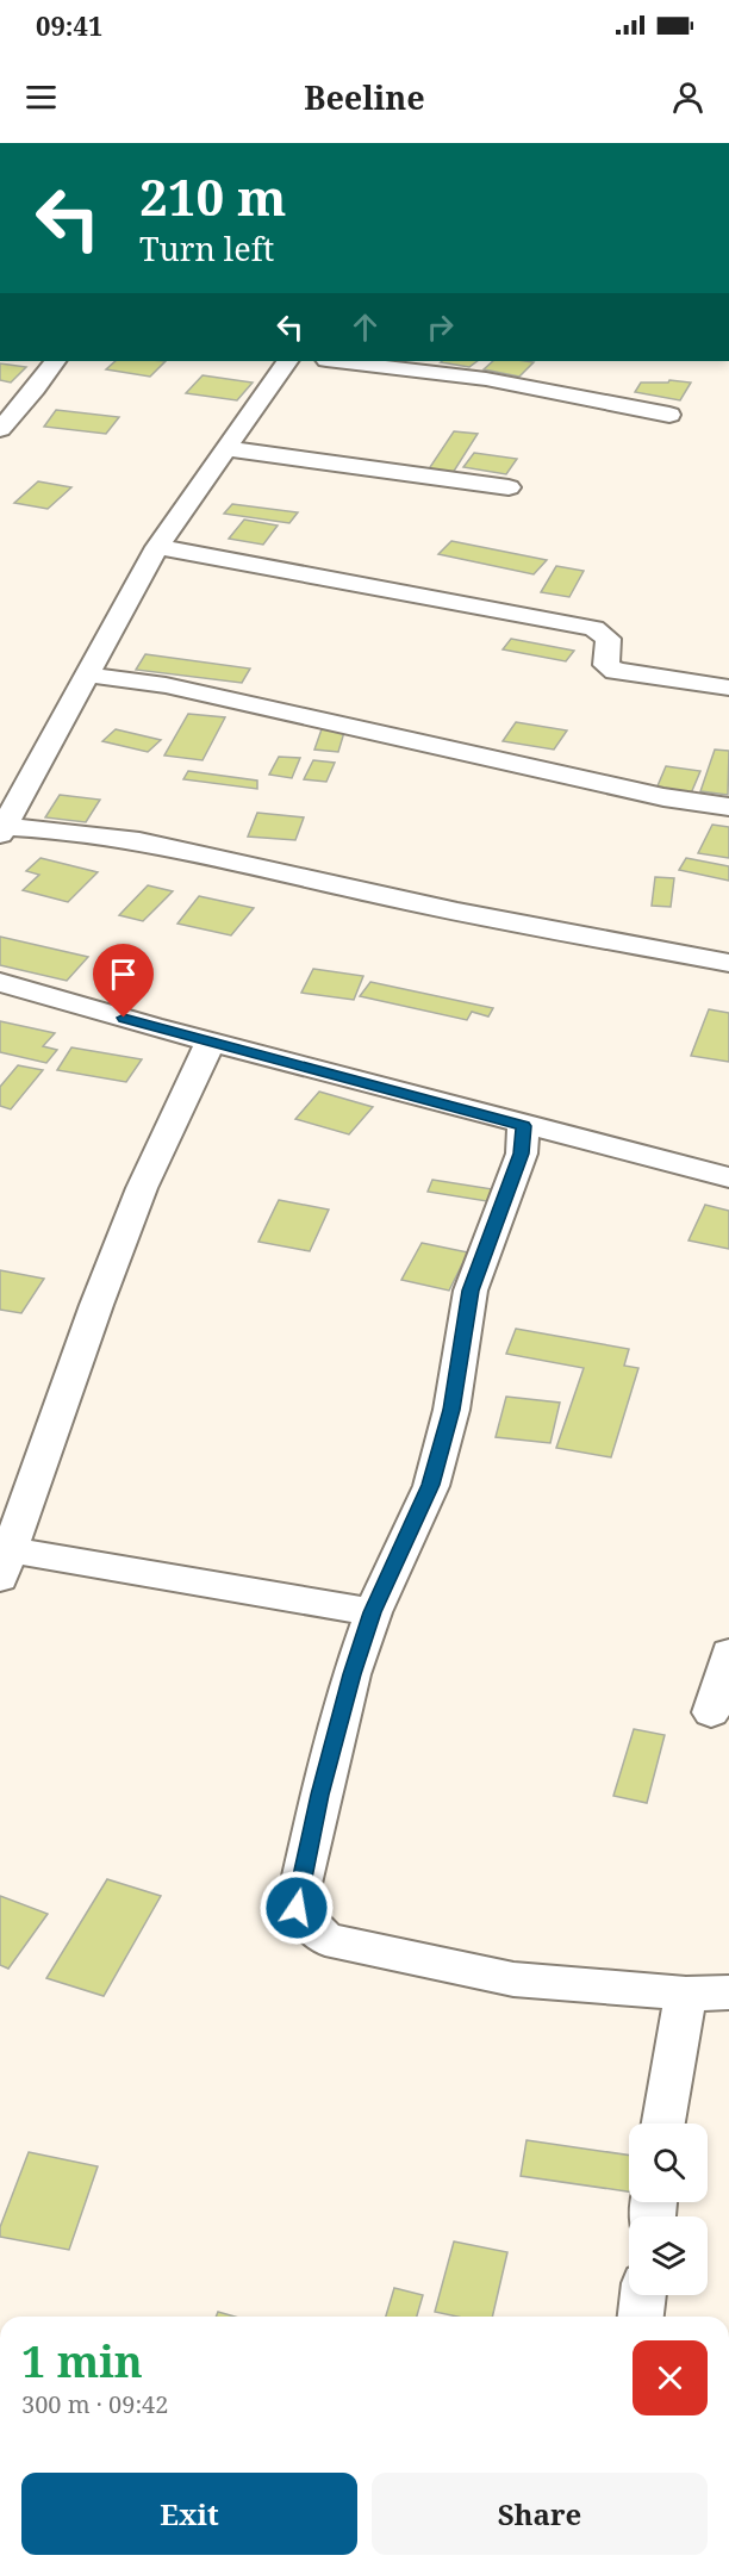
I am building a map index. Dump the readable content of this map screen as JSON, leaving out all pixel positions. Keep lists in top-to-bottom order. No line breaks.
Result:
{"page":{"status":"09:41","header":"Beeline","turn":["210 m","Turn left"],"heading":["1 min","300 m · 09:42"],"buttons":["Exit","Share"]}}
